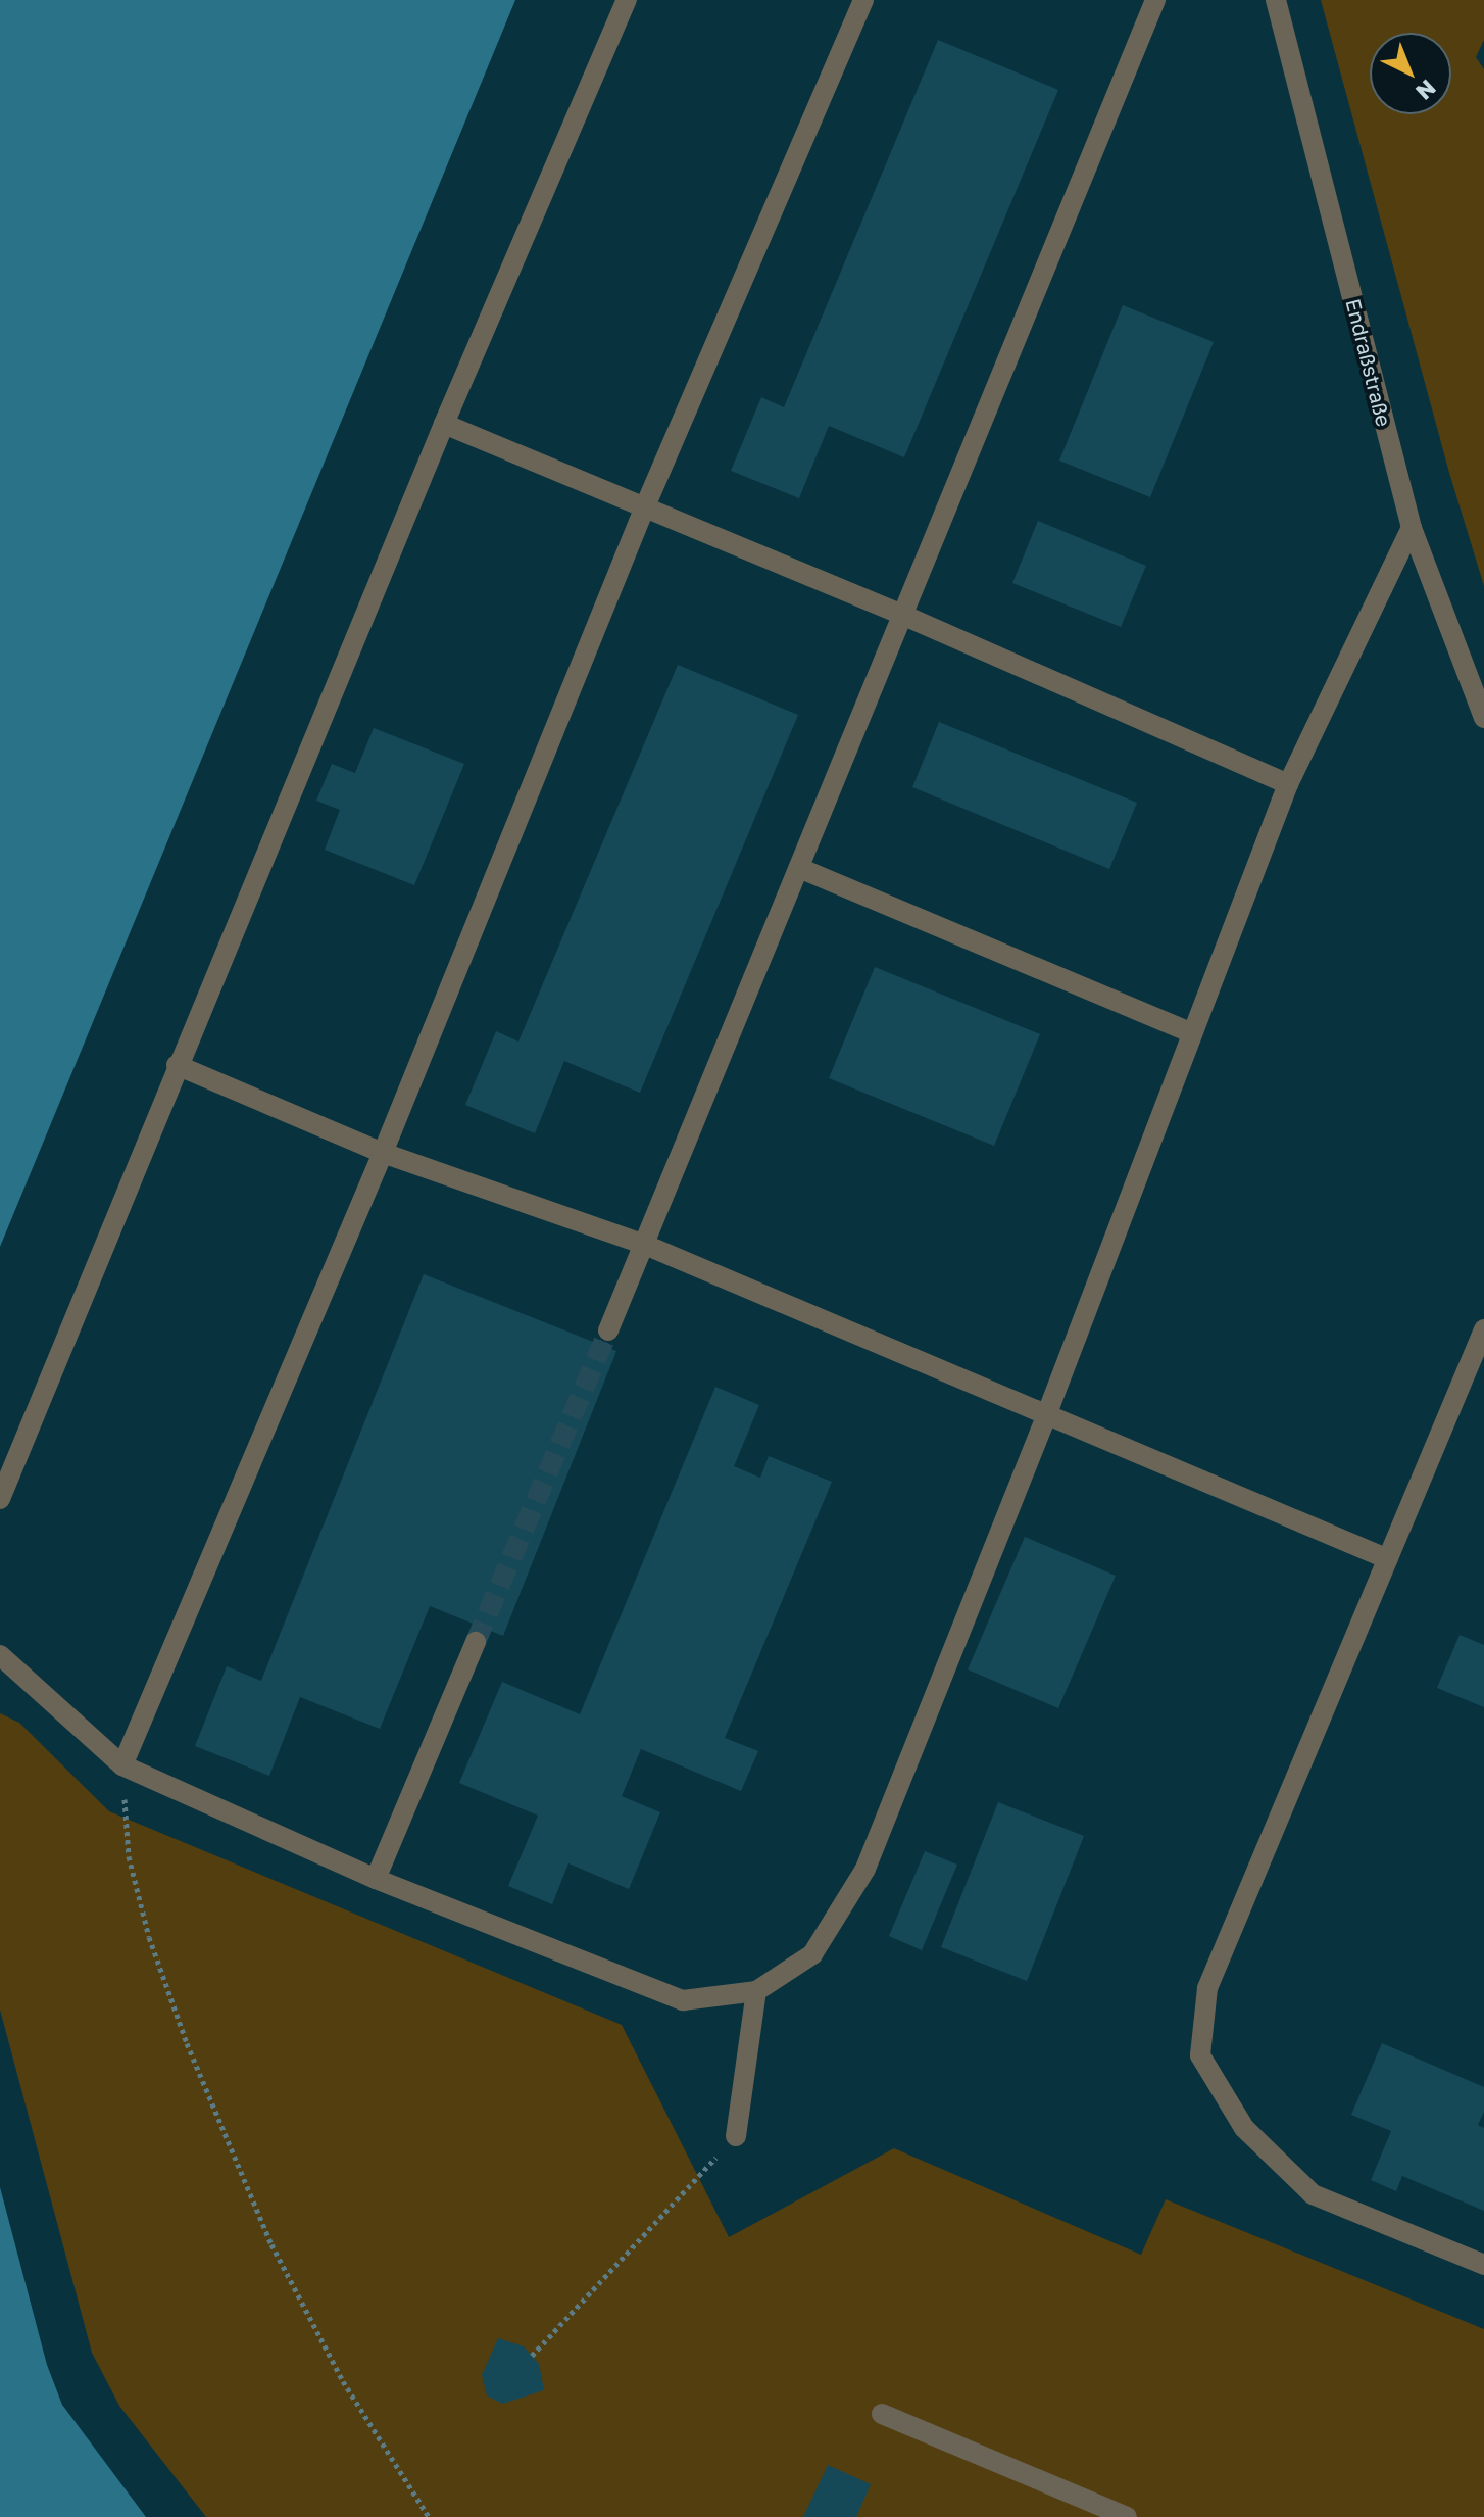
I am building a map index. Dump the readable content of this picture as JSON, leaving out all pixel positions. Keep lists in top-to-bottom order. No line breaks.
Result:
{"streets":{"street":["Endraßstraße"]},"north":"bottom right"}
